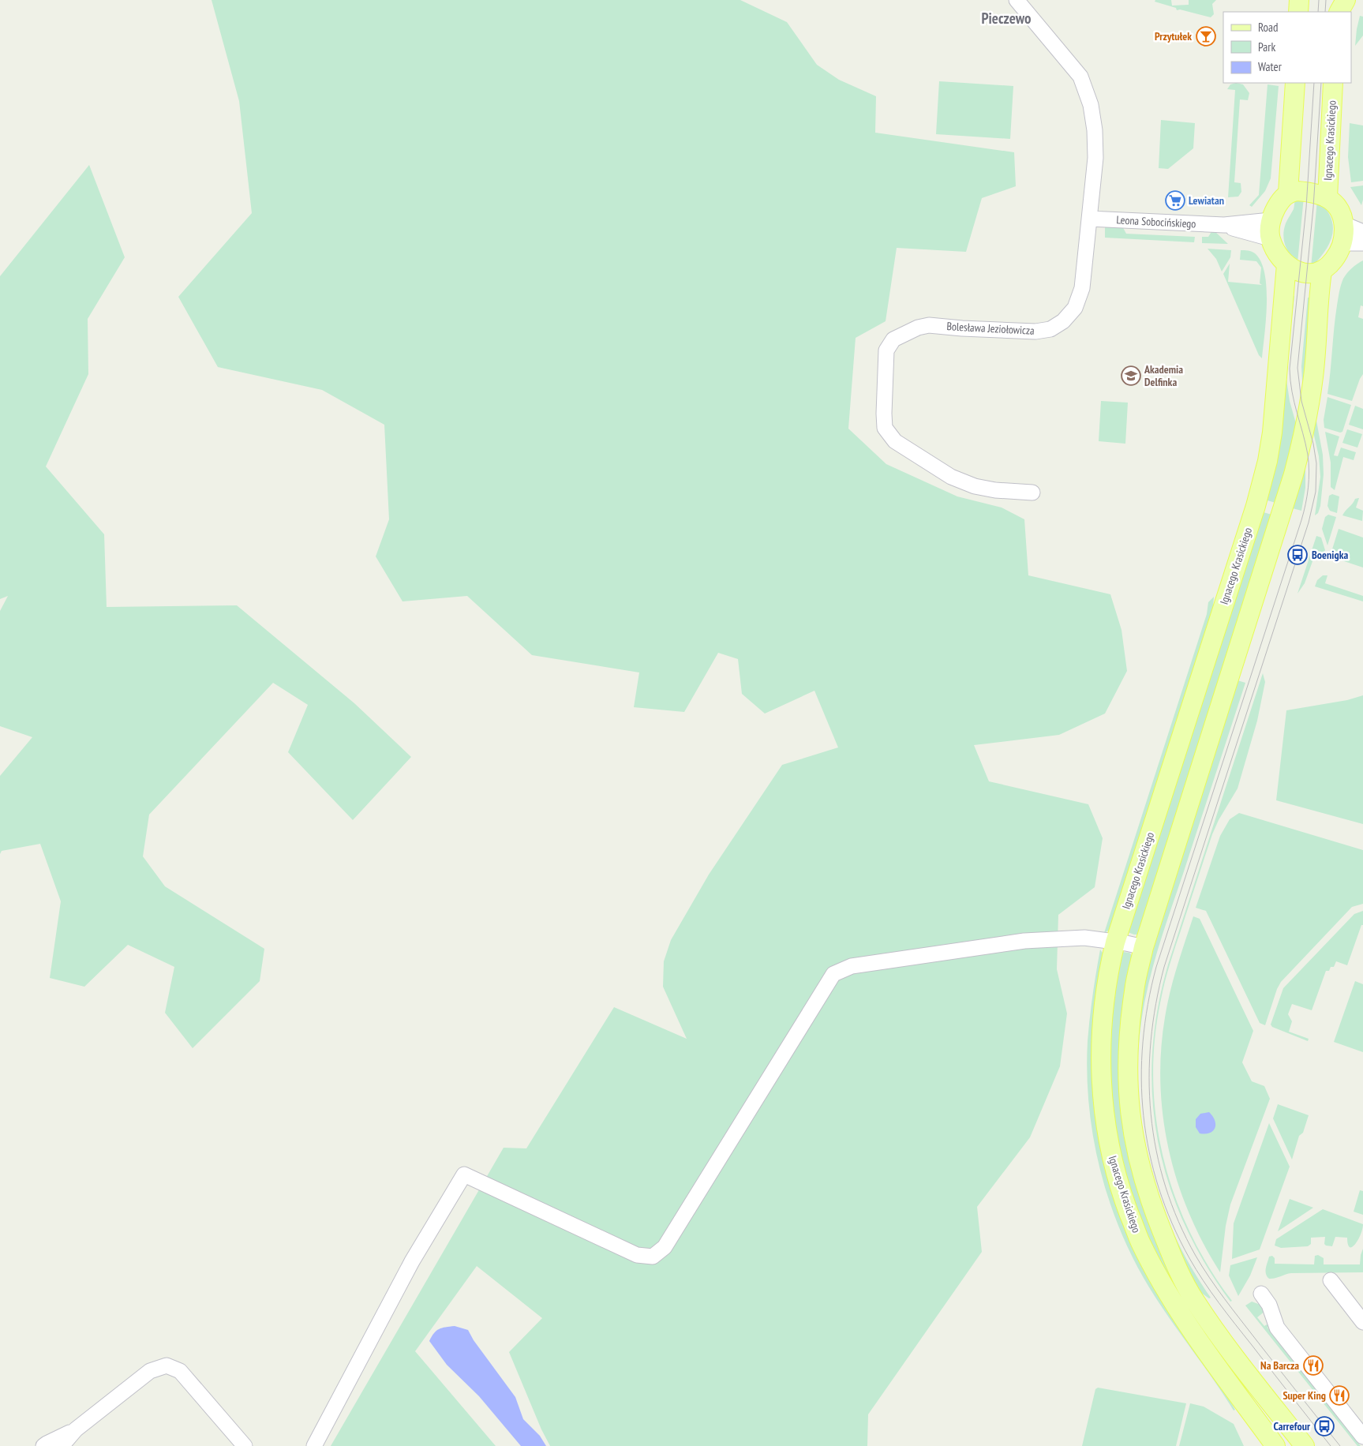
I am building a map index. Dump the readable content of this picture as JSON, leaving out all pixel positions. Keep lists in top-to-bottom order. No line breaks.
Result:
{"streets":{"main road":["Ignacego Krasickiego"],"street":["Leona Sobocińskiego","Bolesława Jeziołowicza"]},"crossings":[["Ignacego Krasickiego","Leona Sobocińskiego"],["Leona Sobocińskiego","Bolesława Jeziołowicza"]],"districts":["Pieczewo"],"places":{"bar":["Przytułek"],"supermarket":["Lewiatan"],"school or university":["Akademia Delfinka"],"bus stop":["Boenigka","Carrefour"],"restaurant":["Na Barcza","Super King"]},"legend":["Road","Park","Water"]}
